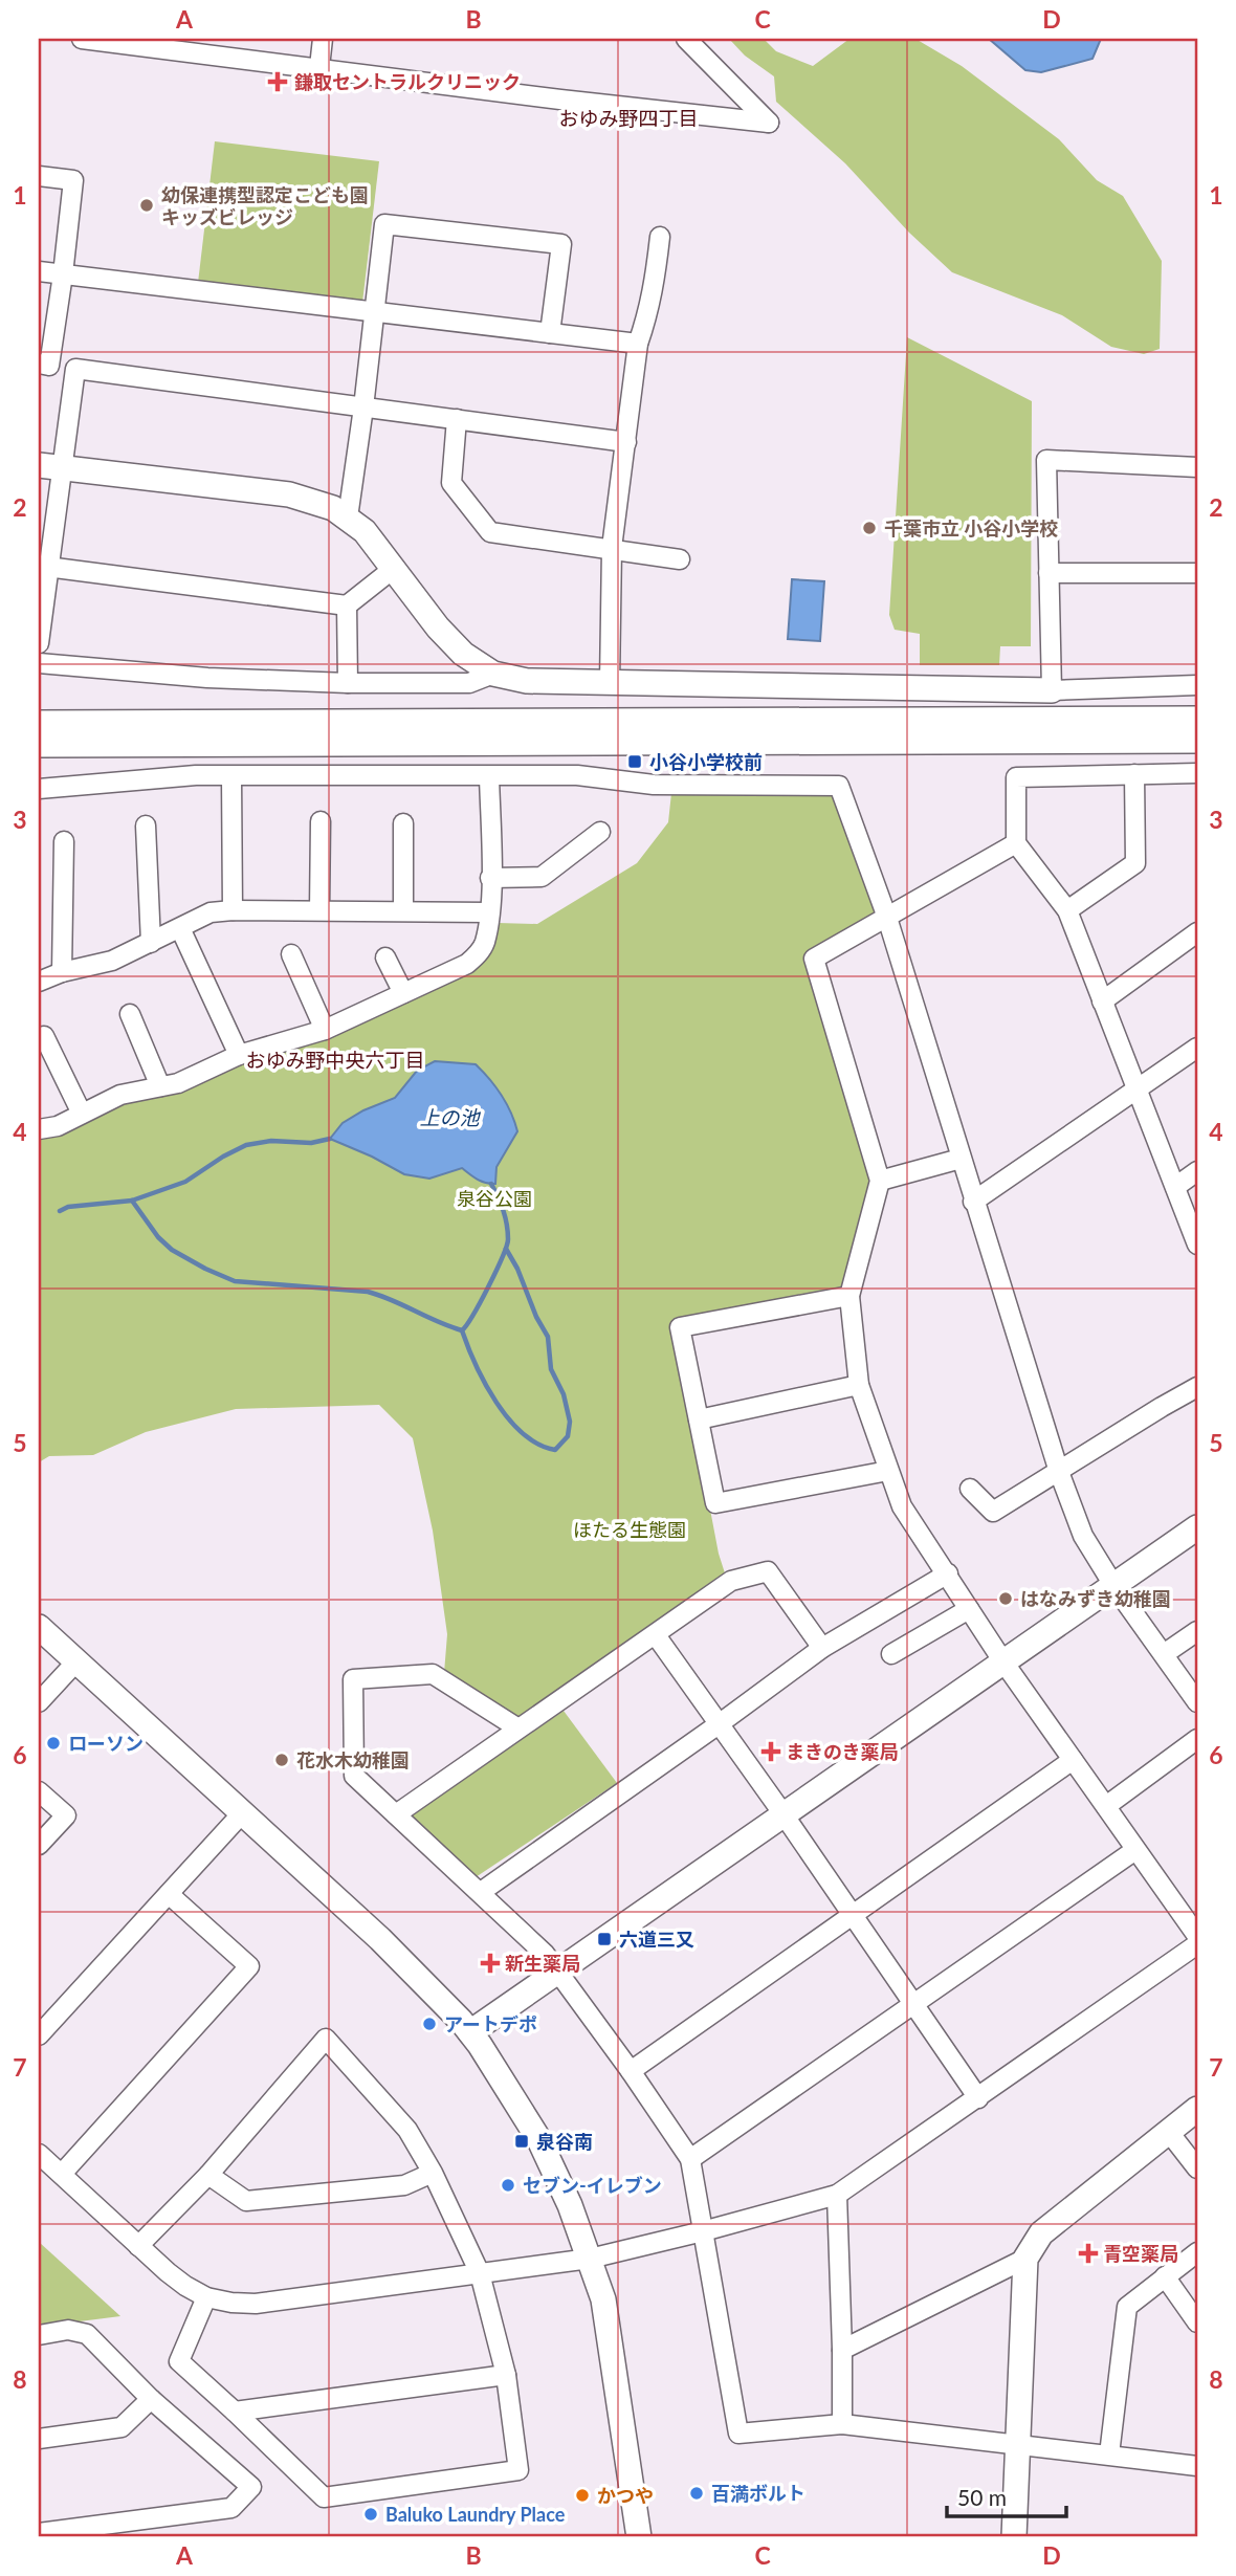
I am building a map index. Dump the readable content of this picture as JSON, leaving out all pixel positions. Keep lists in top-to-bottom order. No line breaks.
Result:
{"districts":["おゆみ野四丁目","おゆみ野中央六丁目"],"water":["上の池"],"parks":["泉谷公園","ほたる生態園"],"places":{"health":["鎌取セントラルクリニック","まきのき薬局","新生薬局","青空薬局"],"other":["幼保連携型認定こども園 キッズビレッジ","千葉市立 小谷小学校","はなみずき幼稚園","ローソン","花水木幼稚園","アートデポ","セブン-イレブン","百満ボルト","かつや","Baluko Laundry Place"],"transit":["小谷小学校前","六道三又","泉谷南"]},"scale_bar":"50 m","grid":{"columns":["A","B","C","D"],"rows":["1","2","3","4","5","6","7","8"]}}
